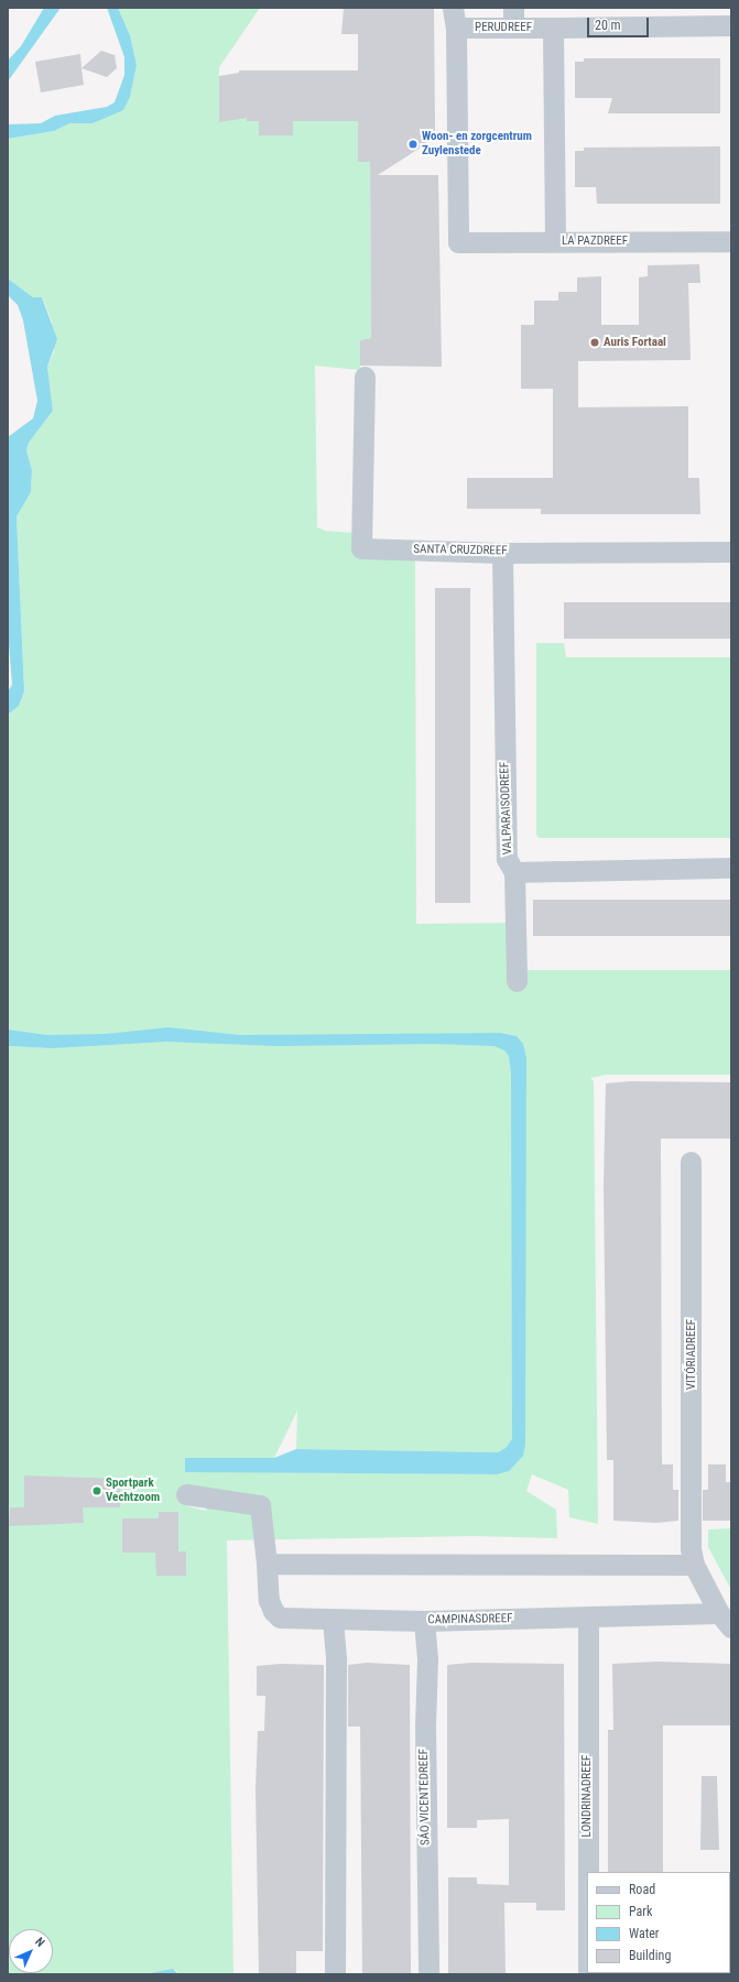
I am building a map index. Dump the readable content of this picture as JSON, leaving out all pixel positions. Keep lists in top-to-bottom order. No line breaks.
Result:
{"streets":{"street":["PERUDREEF","LA PAZDREEF","SANTA CRUZDREEF","VALPARAISODREEF","VITÓRIADREEF","CAMPINASDREEF","LONDRINADREEF","SÁO VICENTEDREEF"]},"crossings":[["PERUDREEF","LA PAZDREEF"],["SANTA CRUZDREEF","VALPARAISODREEF"],["CAMPINASDREEF","LONDRINADREEF"],["CAMPINASDREEF","SÁO VICENTEDREEF"]],"places":["Woon- en zorgcentrum Zuylenstede","Auris Fortaal","Sportpark Vechtzoom"],"legend":["Road","Park","Water","Building"],"scale_bar":"20 m","north":"top right"}
